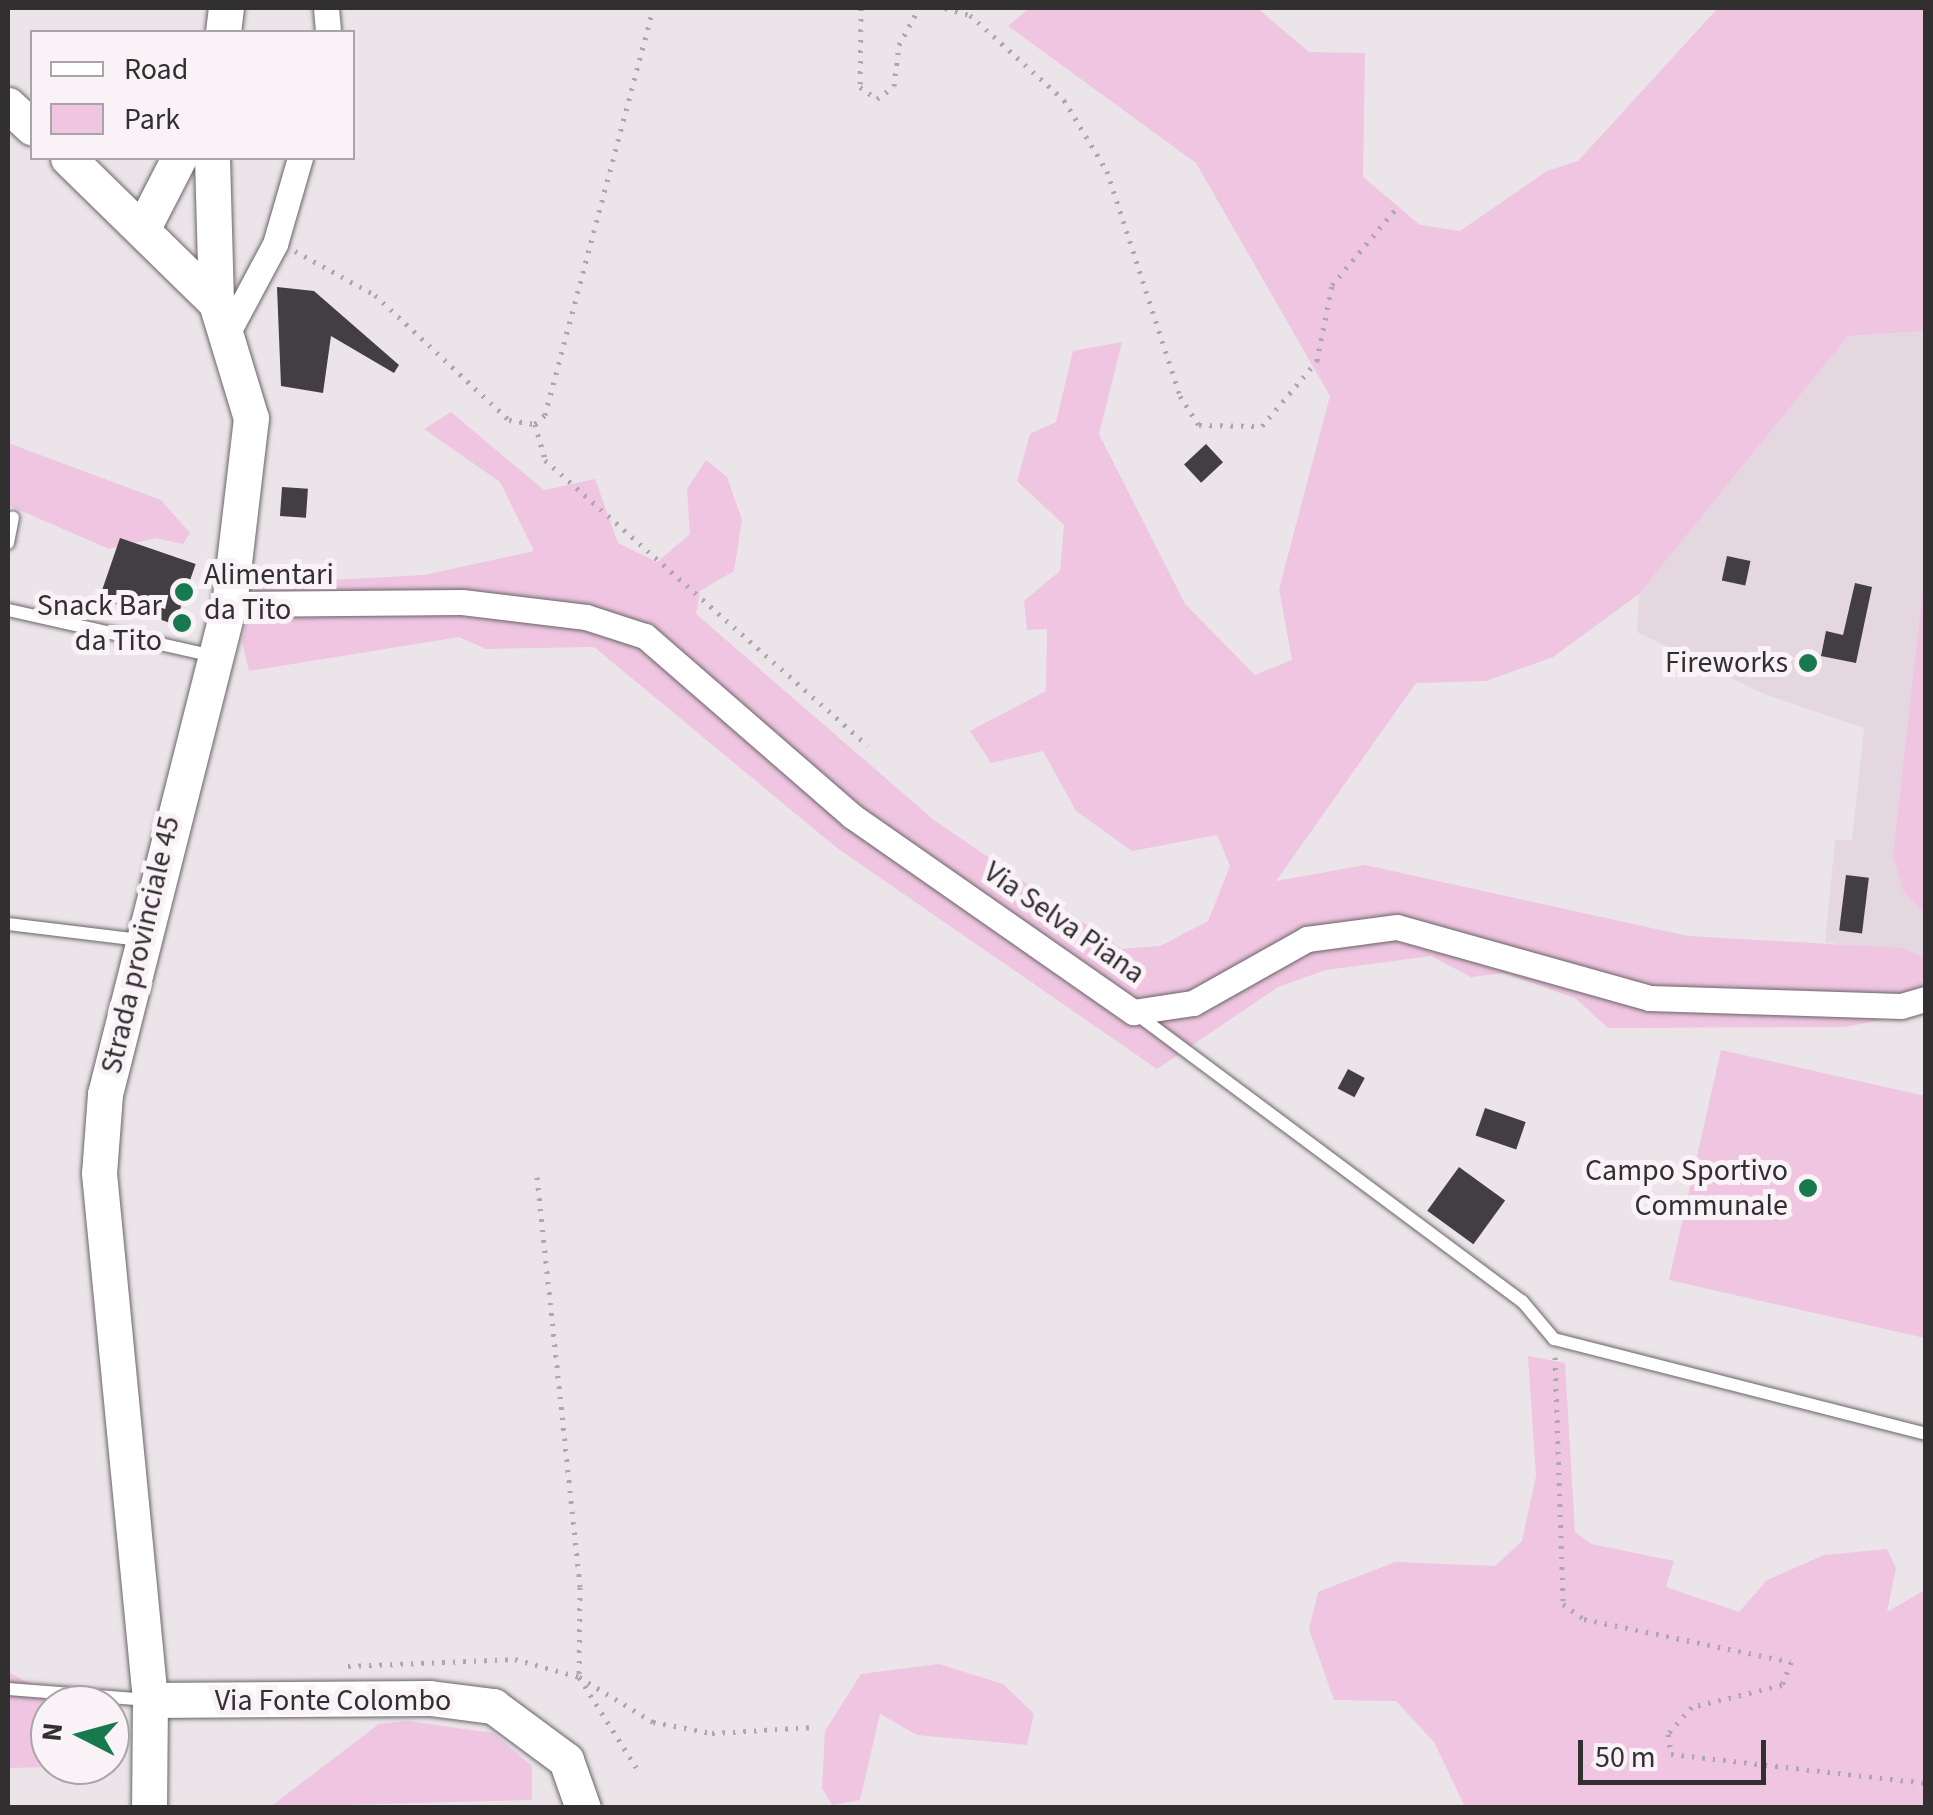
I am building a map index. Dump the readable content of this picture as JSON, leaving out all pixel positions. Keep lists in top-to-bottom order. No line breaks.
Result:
{"streets":{"main road":["Strada provinciale 45","Via Fonte Colombo"],"street":["Via Selva Piana"]},"crossings":[["Via Selva Piana","Strada provinciale 45"],["Strada provinciale 45","Via Fonte Colombo"]],"places":["Alimentari da Tito","Snack Bar da Tito","Fireworks","Campo Sportivo Communale"],"legend":["Road","Park"],"scale_bar":"50 m","north":"left"}
